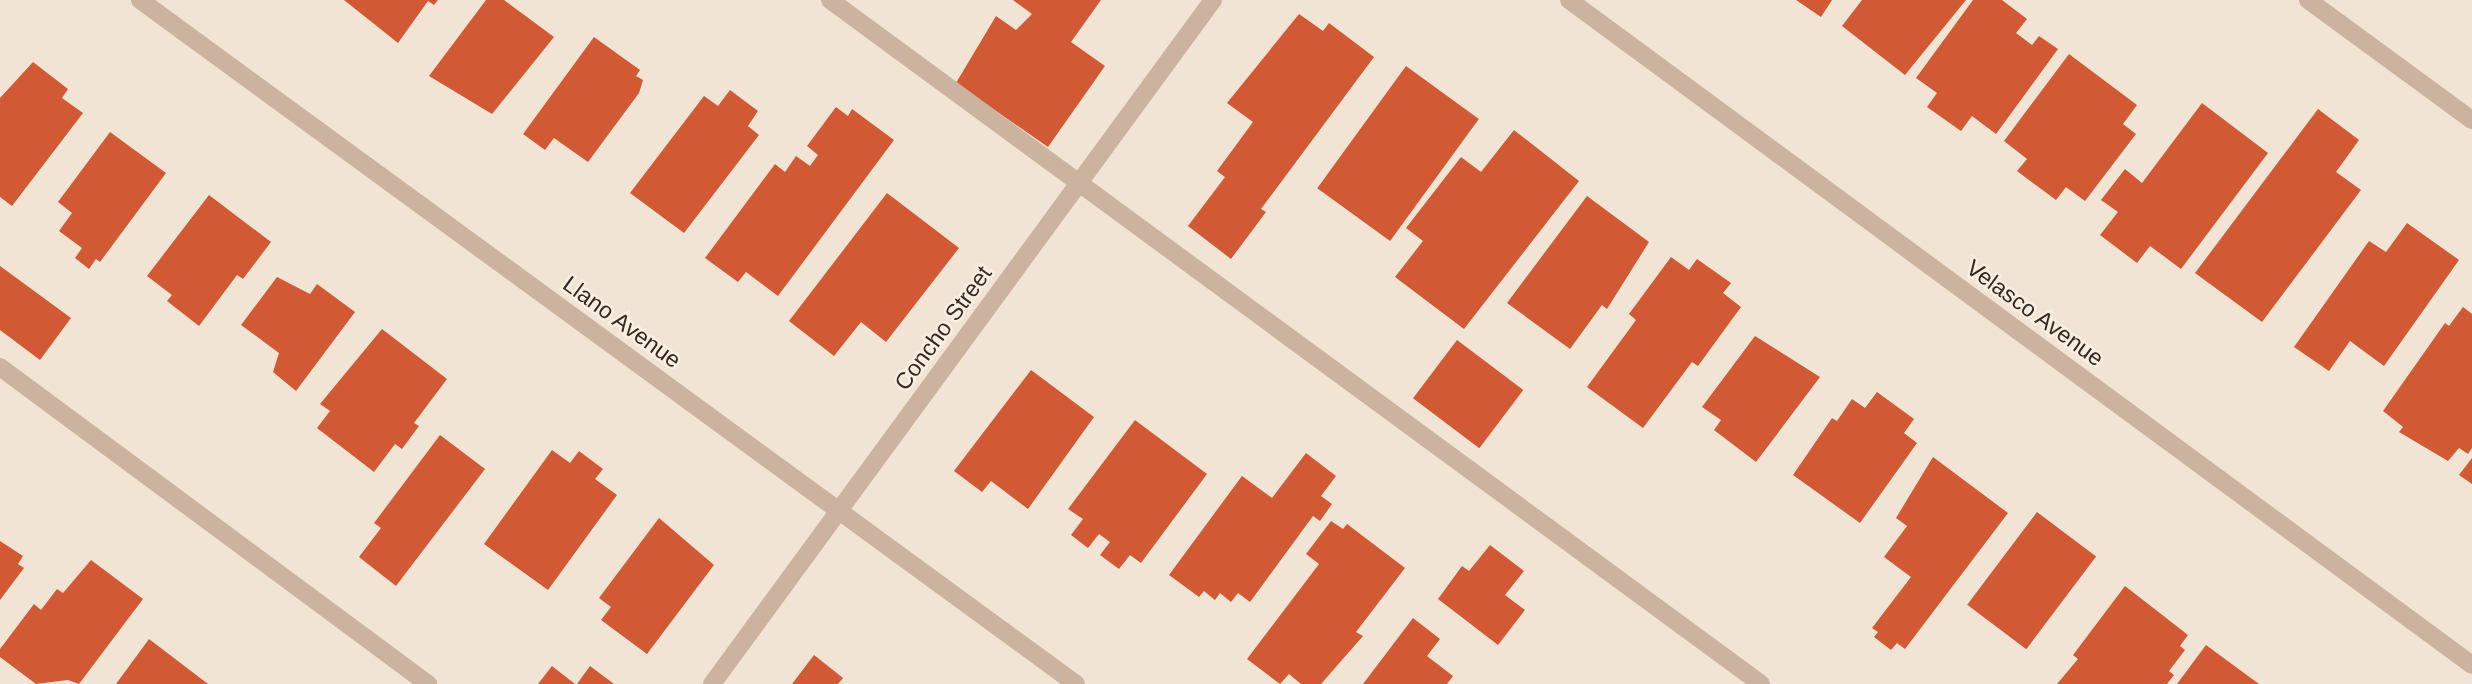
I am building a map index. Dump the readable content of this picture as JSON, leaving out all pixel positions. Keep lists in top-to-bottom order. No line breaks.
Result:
{"streets":{"street":["Velasco Avenue","Llano Avenue","Concho Street"]},"crossings":[["Llano Avenue","Concho Street"]]}
